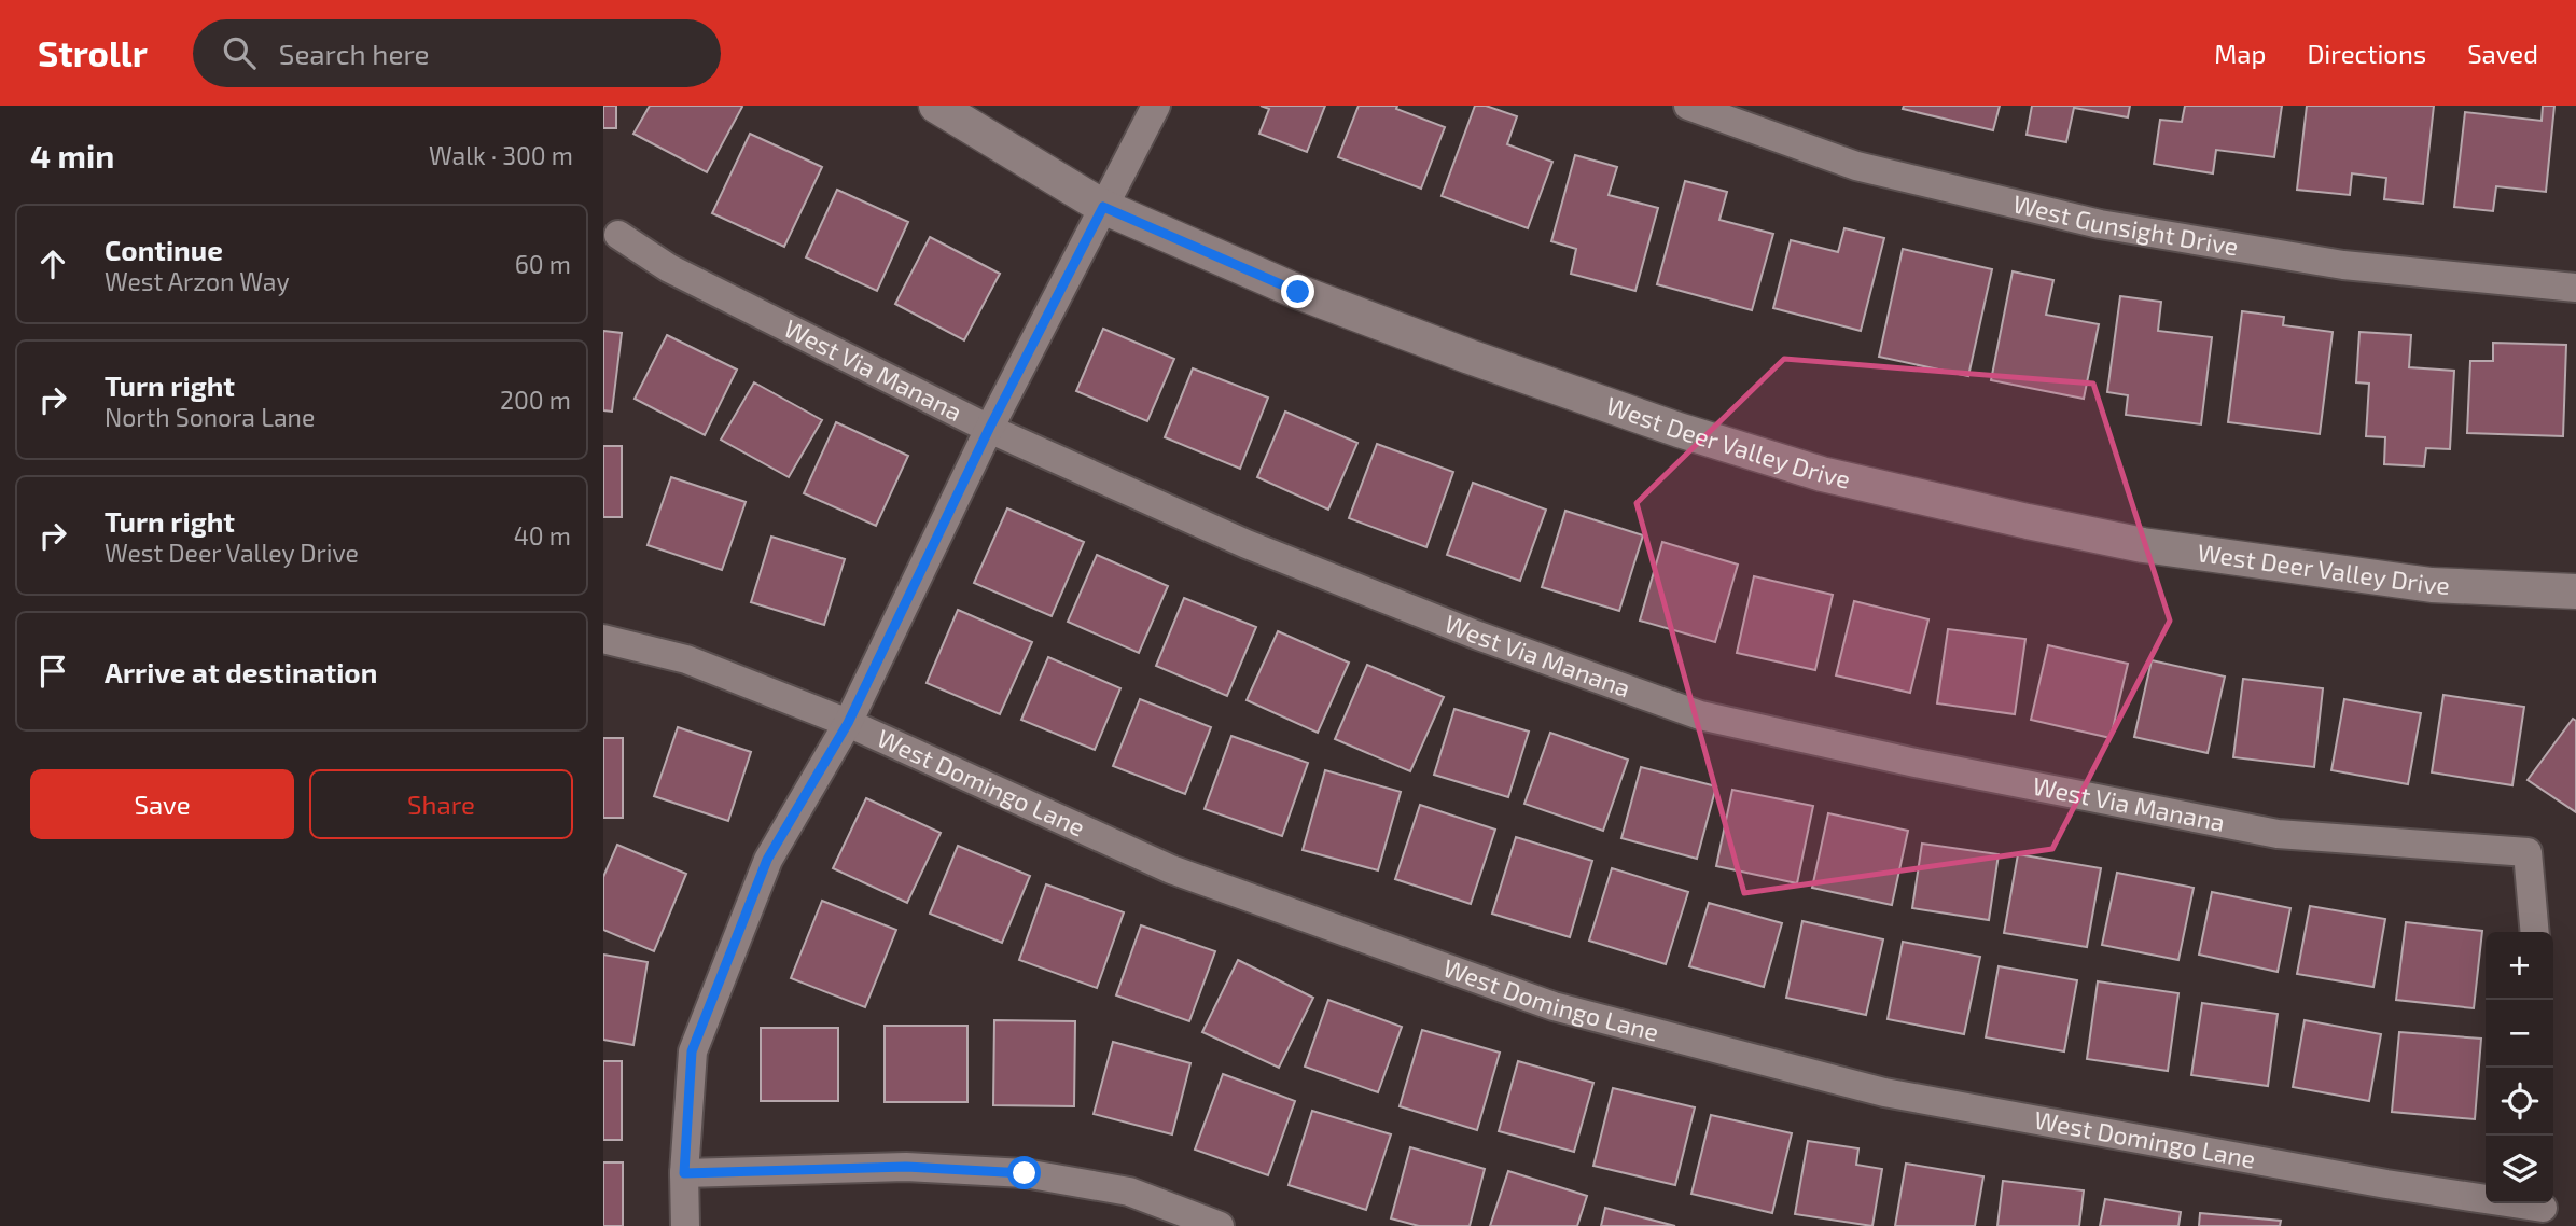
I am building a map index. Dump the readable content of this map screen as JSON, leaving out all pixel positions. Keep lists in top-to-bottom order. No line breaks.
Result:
{"streets":{"street":["West Gunsight Drive","West Via Manana","West Deer Valley Drive","West Domingo Lane"]},"page":{"header":"Strollr","search":"Search here","nav":["Map","Directions","Saved"],"heading":["4 min","Walk · 300 m"],"list":[["Continue","West Arzon Way","60 m"],["Turn right","North Sonora Lane","200 m"],["Turn right","West Deer Valley Drive","40 m"],"Arrive at destination"],"buttons":["Save","Share"],"map_buttons":["+","−"]}}
